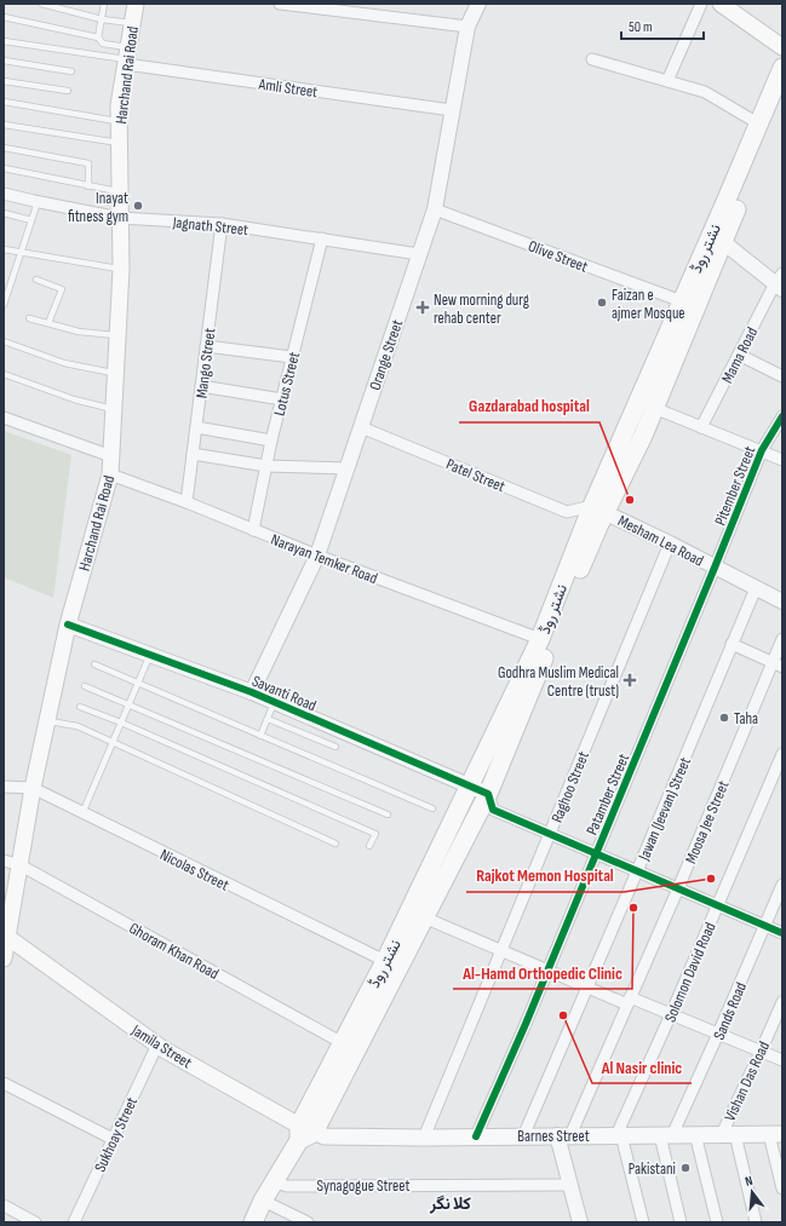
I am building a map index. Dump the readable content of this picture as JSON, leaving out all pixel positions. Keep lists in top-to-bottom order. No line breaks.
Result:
{"streets":{"main road":["Harchand Rai Road","نشتر روڈ","Jamila Street","Barnes Street"],"street":["Amli Street","Jagnath Street","Olive Street","Orange Street","Mama Road","Mango Street","Lotus Street","Patel Street","Pitember Street","Mesham Lea Road","Narayan Temker Road","Savanti Road","Raghoo Street","Patamber Street","Jawan (Jeevan) Street","Moosa Jee Street","Nicolas Street","Ghoram Khan Road","Solomon David Road","Sands Road","Vishan Das Road","Sukhoay Street","Synagogue Street"]},"crossings":[["Harchand Rai Road","Amli Street"],["Harchand Rai Road","Jagnath Street"],["Harchand Rai Road","Narayan Temker Road"],["Harchand Rai Road","Savanti Road"],["Harchand Rai Road","Nicolas Street"],["Harchand Rai Road","Ghoram Khan Road"],["Harchand Rai Road","Jamila Street"],["Amli Street","Orange Street"],["Jagnath Street","Orange Street"],["Jagnath Street","Mango Street"],["Jagnath Street","Lotus Street"],["نشتر روڈ","Olive Street"],["نشتر روڈ","Mama Road"],["نشتر روڈ","Patel Street"],["نشتر روڈ","Mesham Lea Road"],["نشتر روڈ","Narayan Temker Road"],["نشتر روڈ","Savanti Road"],["نشتر روڈ","Nicolas Street"],["نشتر روڈ","Ghoram Khan Road"],["نشتر روڈ","Jamila Street"],["نشتر روڈ","Barnes Street"],["نشتر روڈ","Synagogue Street"],["Olive Street","Orange Street"],["Orange Street","Patel Street"],["Orange Street","Narayan Temker Road"],["Orange Street","Savanti Road"],["Mango Street","Narayan Temker Road"],["Lotus Street","Narayan Temker Road"],["Patel Street","Mesham Lea Road"],["Pitember Street","Mesham Lea Road"],["Pitember Street","Patamber Street"],["Mesham Lea Road","Raghoo Street"],["Mesham Lea Road","Patamber Street"],["Mesham Lea Road","Jawan (Jeevan) Street"],["Raghoo Street","Barnes Street"],["Patamber Street","Barnes Street"],["Jawan (Jeevan) Street","Barnes Street"],["Moosa Jee Street","Barnes Street"],["Solomon David Road","Barnes Street"],["Sands Road","Barnes Street"],["Jamila Street","Sukhoay Street"],["Jamila Street","Barnes Street"],["Vishan Das Road","Barnes Street"]],"districts":["کلا نگر"],"places":{"other":["Inayat fitness gym","Faizan e ajmer Mosque","Gazdarabad hospital","Taha","Rajkot Memon Hospital","Al-Hamd Orthopedic Clinic","Al Nasir clinic","Pakistani"],"health":["New morning durg rehab center","Godhra Muslim Medical Centre (trust)"]},"scale_bar":"50 m","north":"top"}
